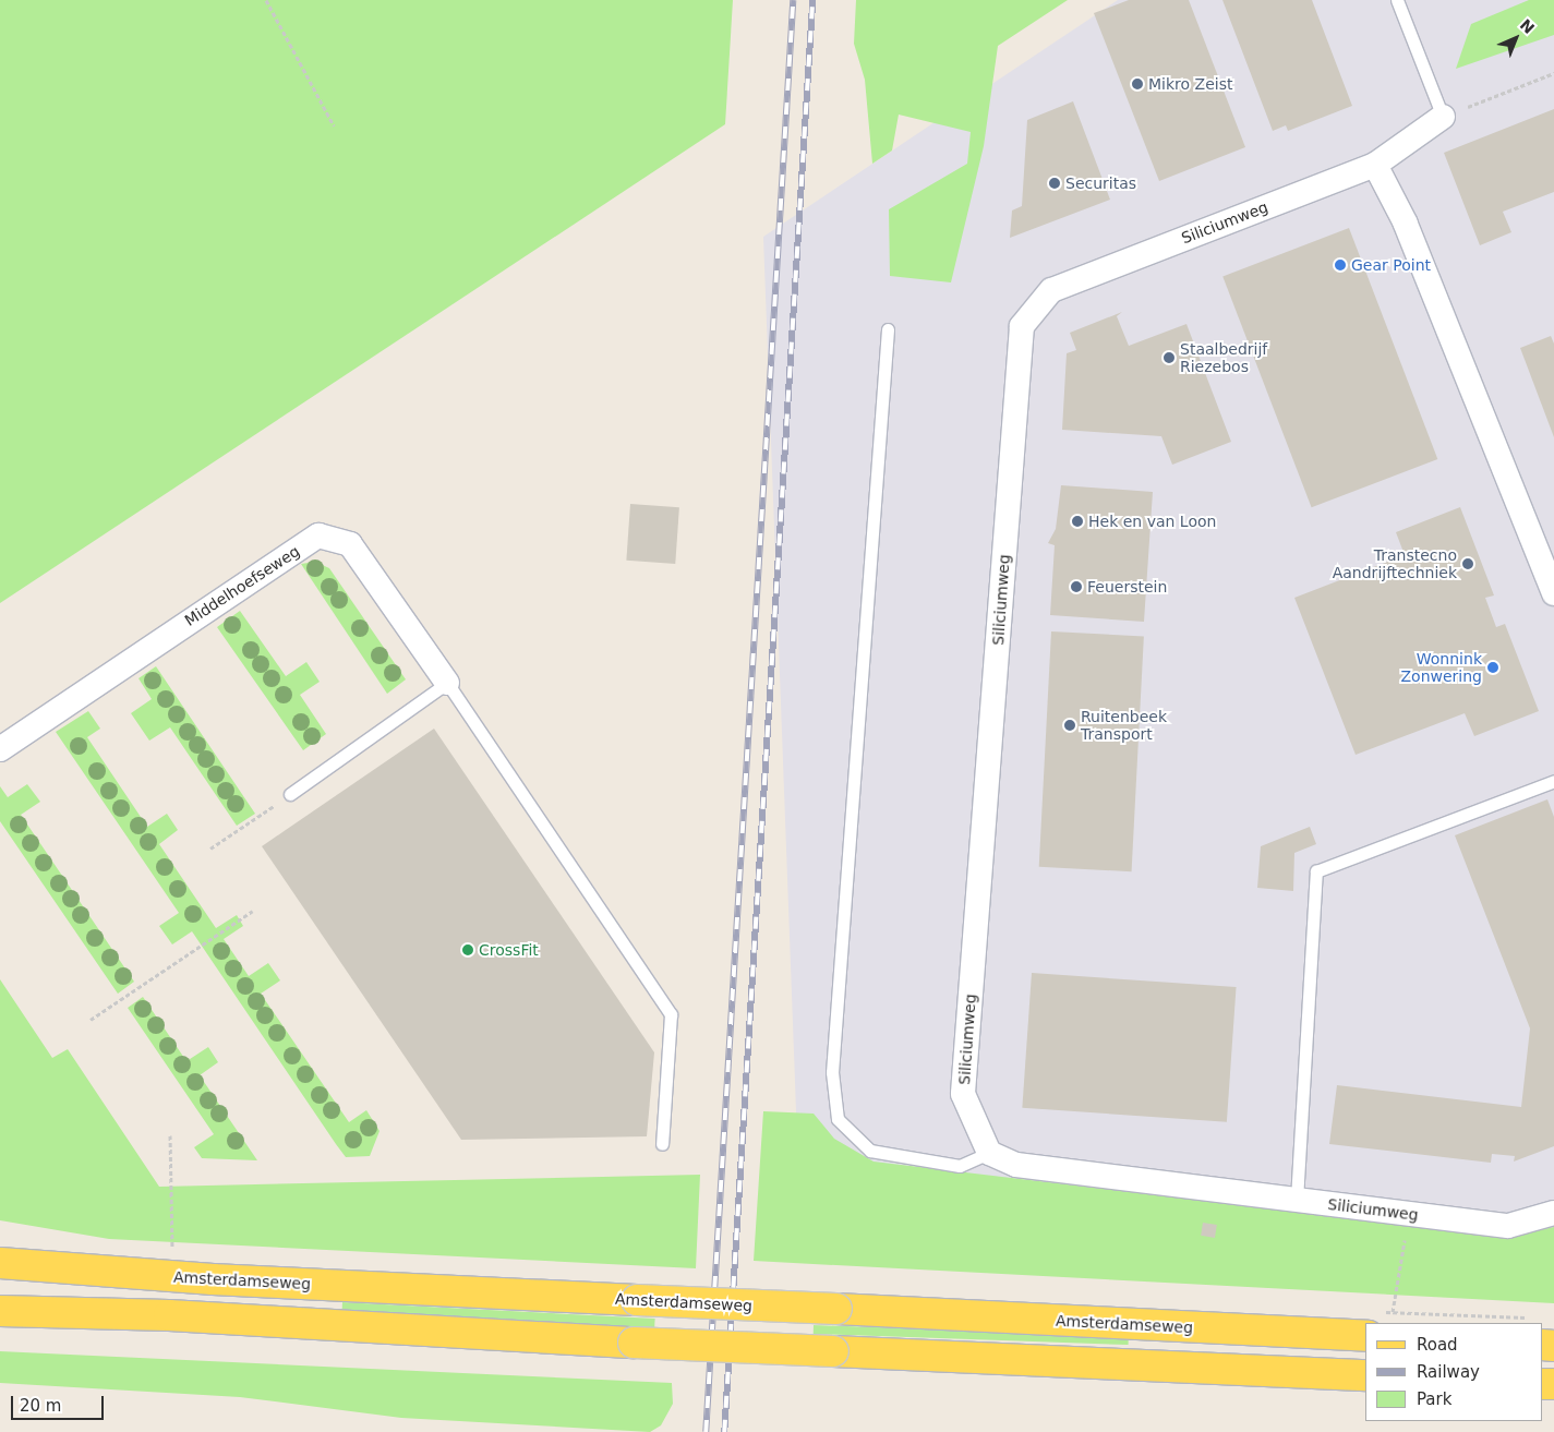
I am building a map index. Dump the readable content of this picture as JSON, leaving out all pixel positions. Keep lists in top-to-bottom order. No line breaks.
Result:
{"streets":{"main road":["Amsterdamseweg"],"street":["Siliciumweg","Middelhoefseweg"]},"places":["Mikro Zeist","Securitas","Gear Point","Staalbedrijf Riezebos","Hek en van Loon","Transtecno Aandrijftechniek","Feuerstein","Wonnink Zonwering","Ruitenbeek Transport","CrossFit"],"legend":["Road","Railway","Park"],"scale_bar":"20 m","north":"top right"}
